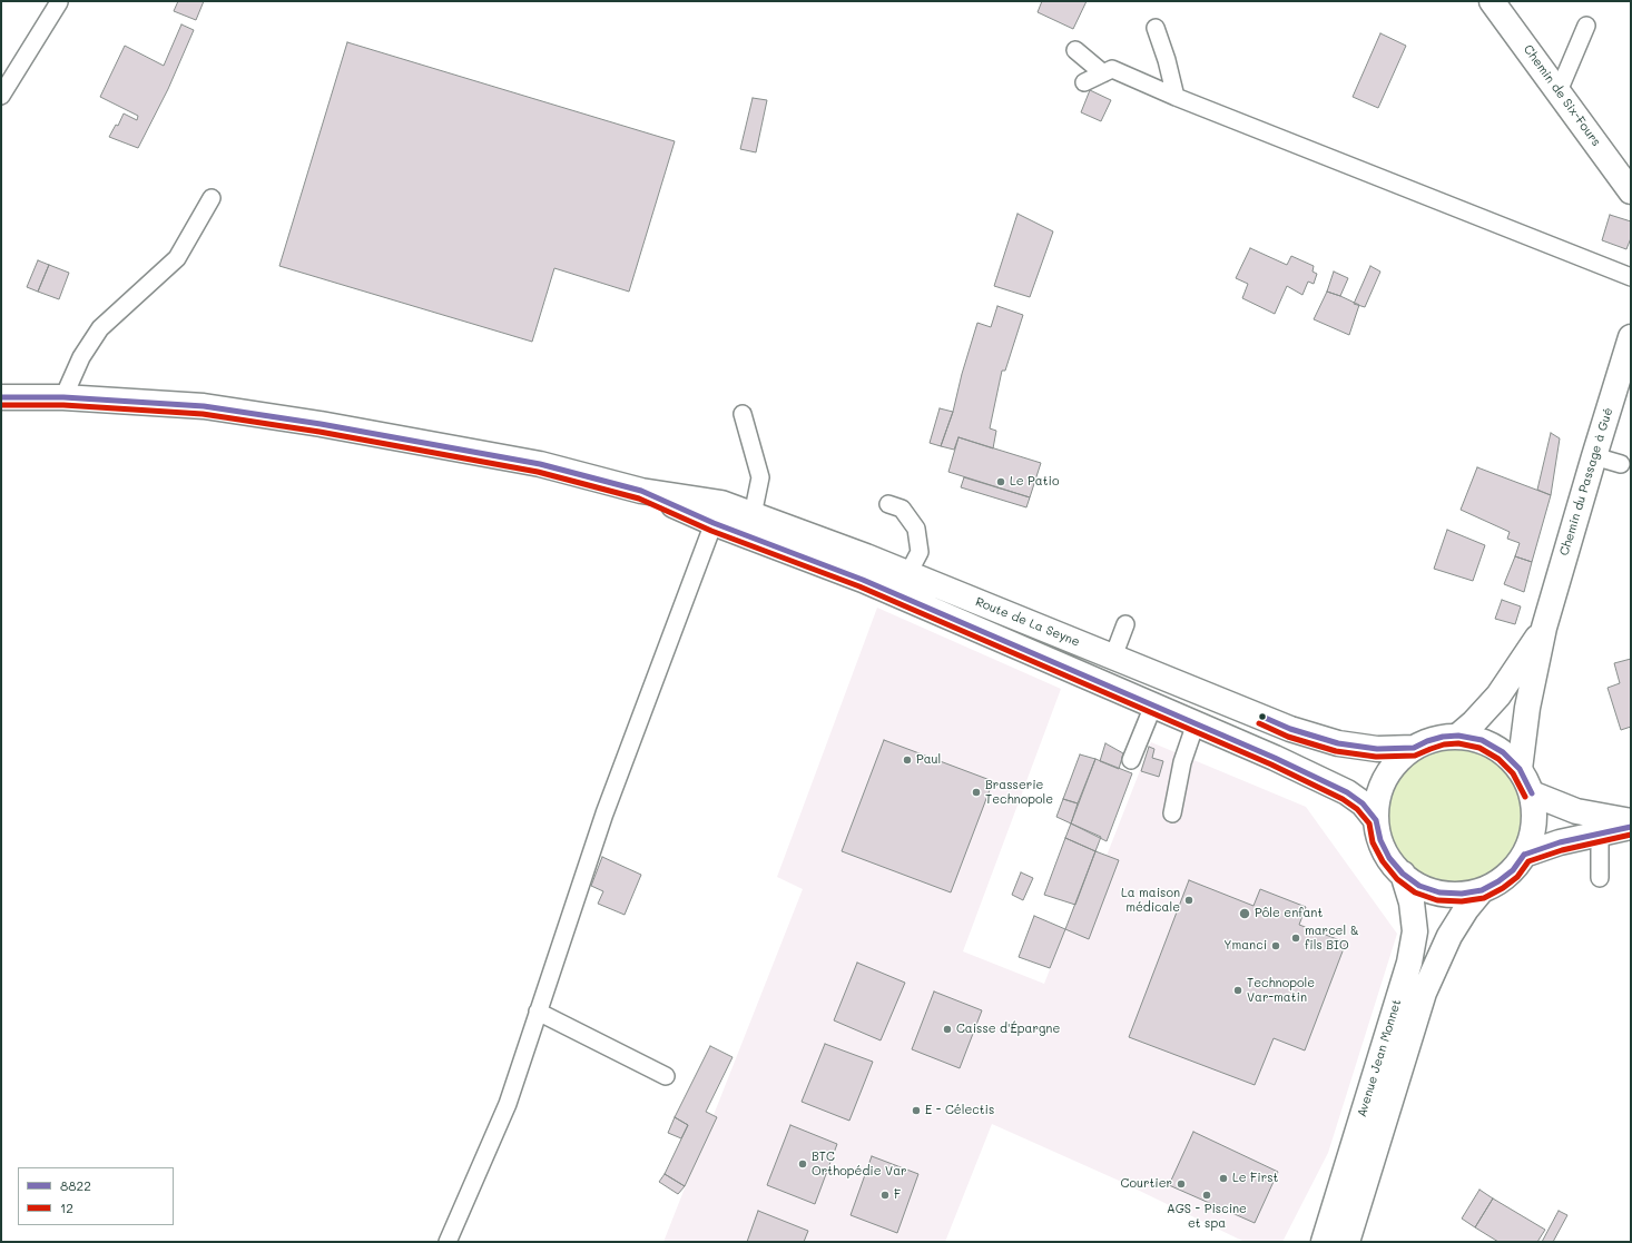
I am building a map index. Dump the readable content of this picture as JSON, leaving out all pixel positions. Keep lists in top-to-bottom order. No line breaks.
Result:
{"streets":{"main road":["Chemin de Six-Fours","Chemin du Passage à Gué","Route de La Seyne","Avenue Jean Monnet"]},"crossings":[["Chemin du Passage à Gué","Route de La Seyne"],["Chemin du Passage à Gué","Avenue Jean Monnet"],["Route de La Seyne","Avenue Jean Monnet"]],"places":["Le Patio","Paul","Brasserie Technopole","La maison médicale","Pôle enfant","marcel & fils BIO","Ymanci","Technopole Var-matin","Caisse d'Épargne","E - Célectis","BTC Orthopédie Var","Le First","Courtier","F","AGS - Piscine et spa"],"lines":["transit line 8822","transit line 12"],"legend":["8822","12"]}
